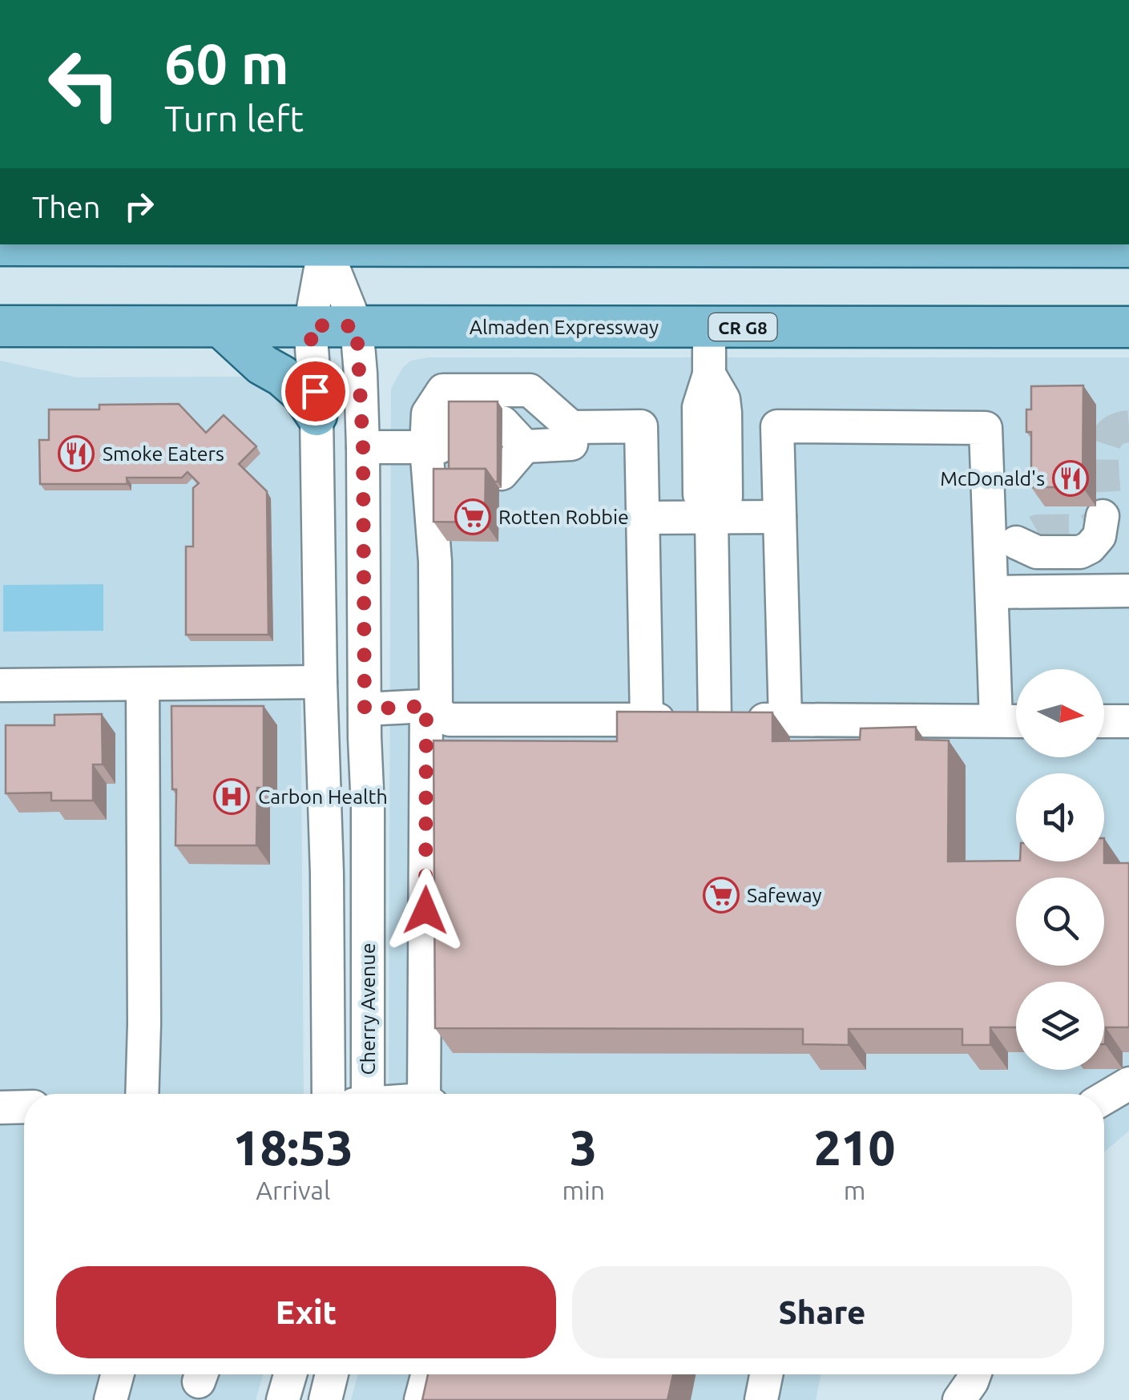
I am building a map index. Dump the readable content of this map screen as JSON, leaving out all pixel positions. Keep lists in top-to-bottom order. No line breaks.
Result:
{"streets":{"main road":["Almaden Expressway","CR G8"],"street":["Cherry Avenue"]},"crossings":[["Almaden Expressway","Cherry Avenue"]],"places":{"restaurant":["Smoke Eaters","McDonald's"],"supermarket":["Rotten Robbie","Safeway"],"hospital":["Carbon Health"]},"north":"right","page":{"turn":["60 m","Turn left"],"then":"Then","eta":["18:53","Arrival","3","min","210","m"],"buttons":["Exit","Share"]}}
